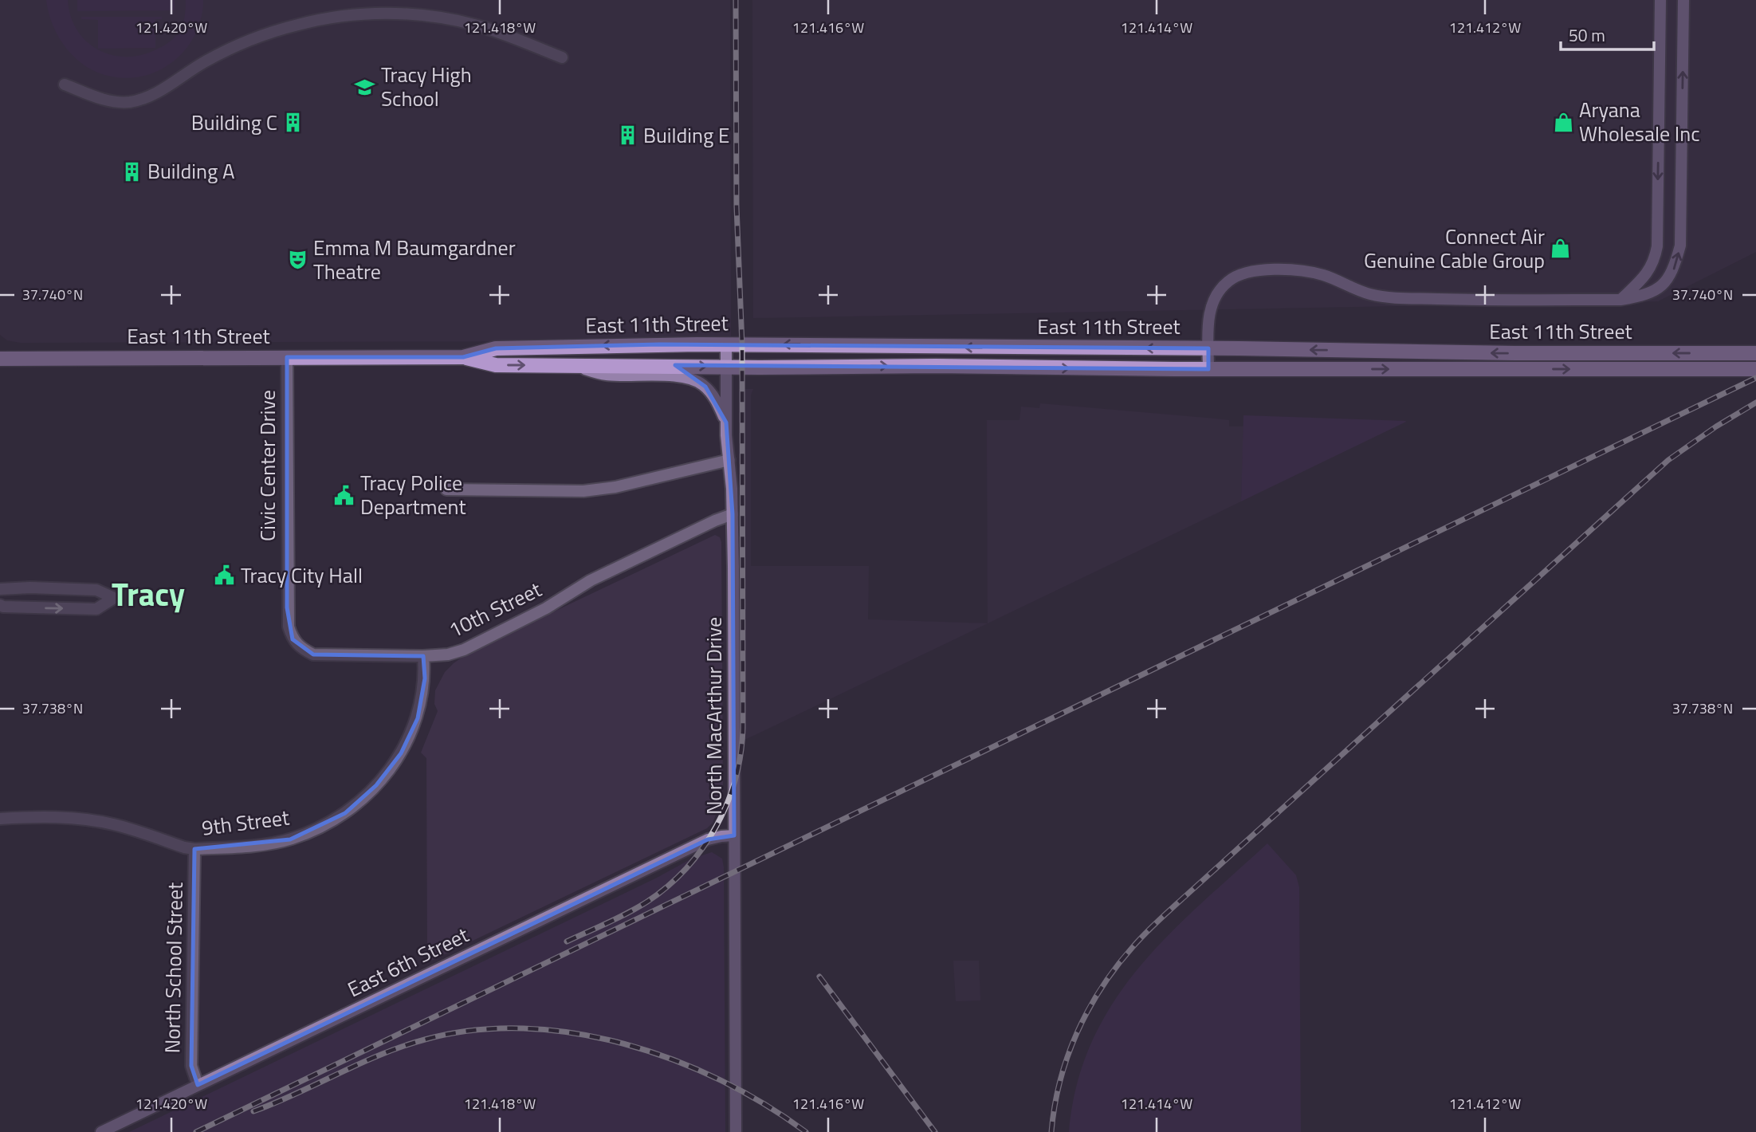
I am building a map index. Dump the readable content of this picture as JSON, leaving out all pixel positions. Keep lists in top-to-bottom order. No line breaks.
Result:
{"streets":{"main road":["East 11th Street","North MacArthur Drive","East 6th Street"],"street":["Civic Center Drive","10th Street","9th Street","North School Street"]},"crossings":[["East 11th Street","Civic Center Drive"],["East 11th Street","North MacArthur Drive"],["Civic Center Drive","10th Street"],["10th Street","North MacArthur Drive"],["10th Street","9th Street"],["North MacArthur Drive","East 6th Street"],["9th Street","North School Street"],["East 6th Street","North School Street"]],"districts":["Tracy"],"places":{"school or university":["Tracy High School"],"shop":["Aryana Wholesale Inc","Connect Air Genuine Cable Group"],"building":["Building C","Building E","Building A"],"theatre":["Emma M Baumgardner Theatre"],"public building":["Tracy Police Department","Tracy City Hall"]},"scale_bar":"50 m","coordinates":["121.420°W","121.418°W","121.416°W","121.414°W","121.412°W","37.740°N","37.738°N"]}
